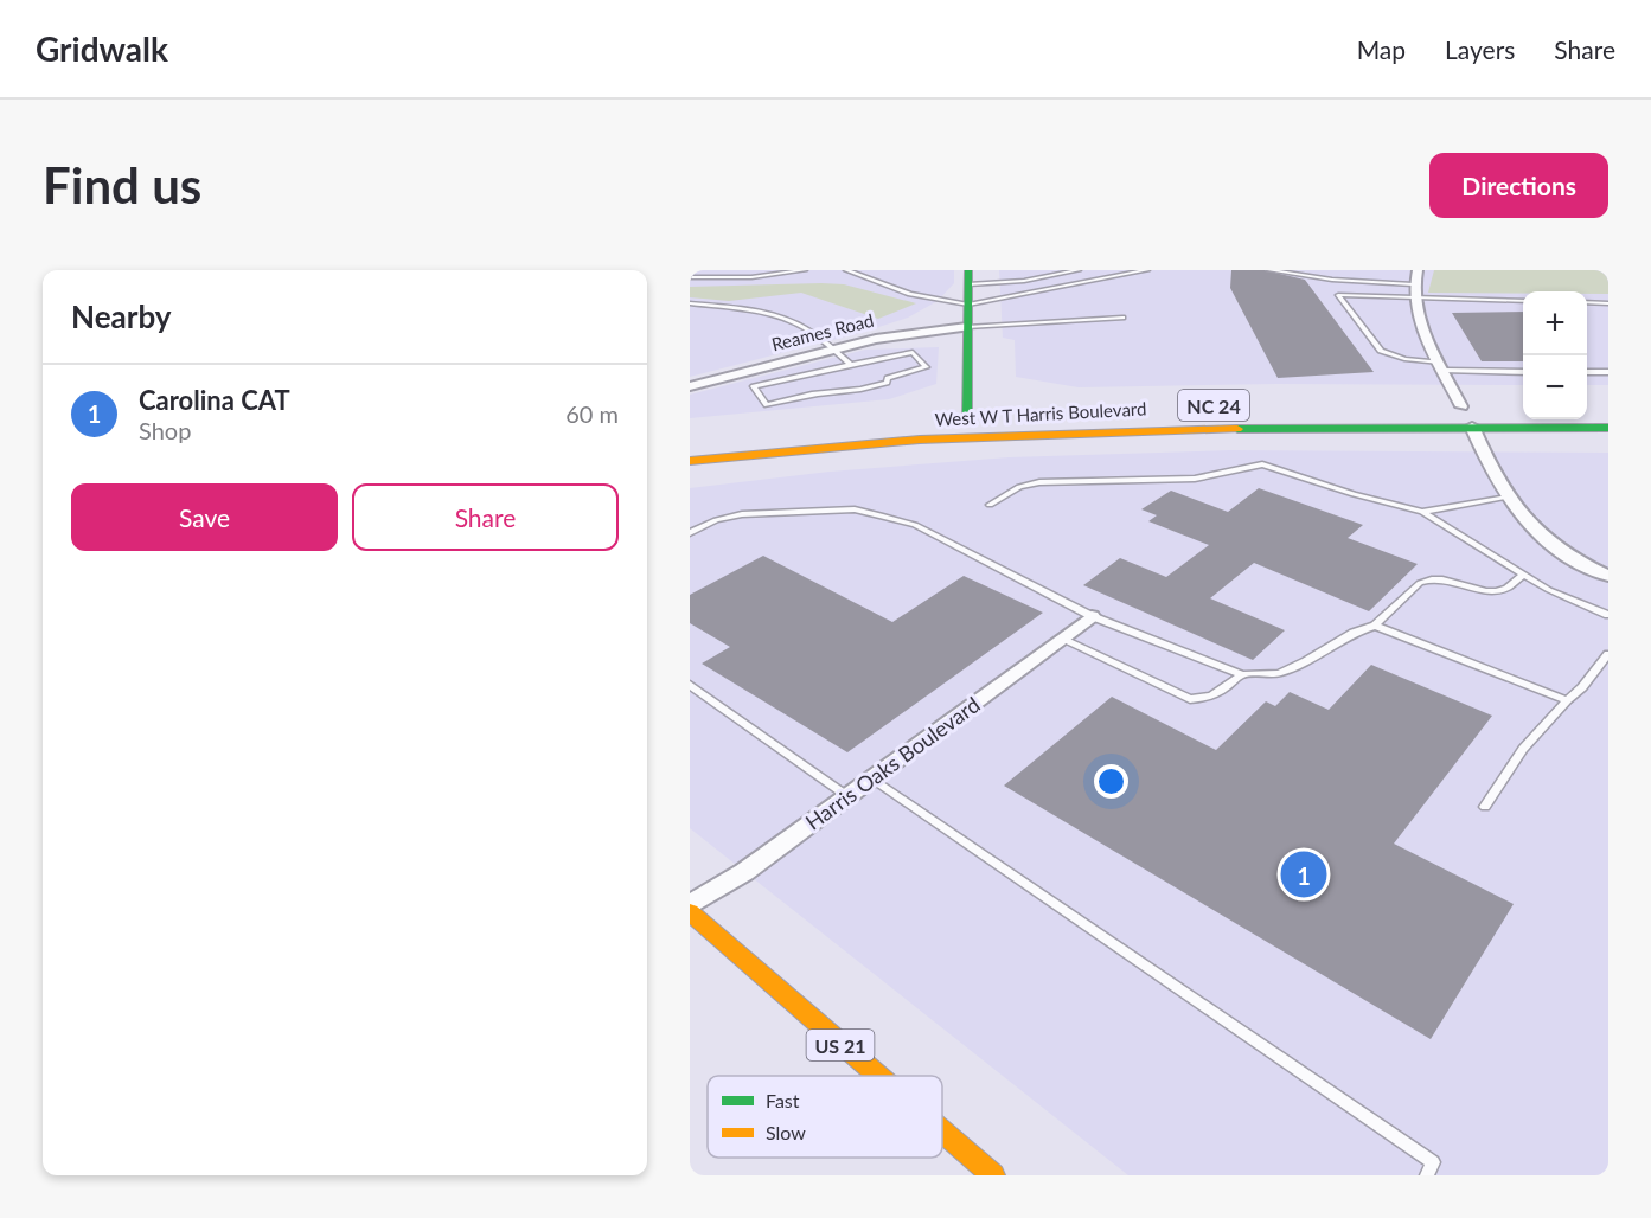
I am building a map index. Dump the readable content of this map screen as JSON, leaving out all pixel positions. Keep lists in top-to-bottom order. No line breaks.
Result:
{"streets":{"main road":["NC 24","West W T Harris Boulevard","US 21"],"street":["Reames Road","Harris Oaks Boulevard"]},"legend":["Fast","Slow"],"page":{"header":"Gridwalk","nav":["Map","Layers","Share"],"buttons":["Directions",["Save","Share"]],"title":"Find us","heading":"Nearby","map_buttons":["+","−"],"list":[{"mark":"1","name":"Carolina CAT","note":"Shop","value":"60 m"}],"pins":"1"}}
